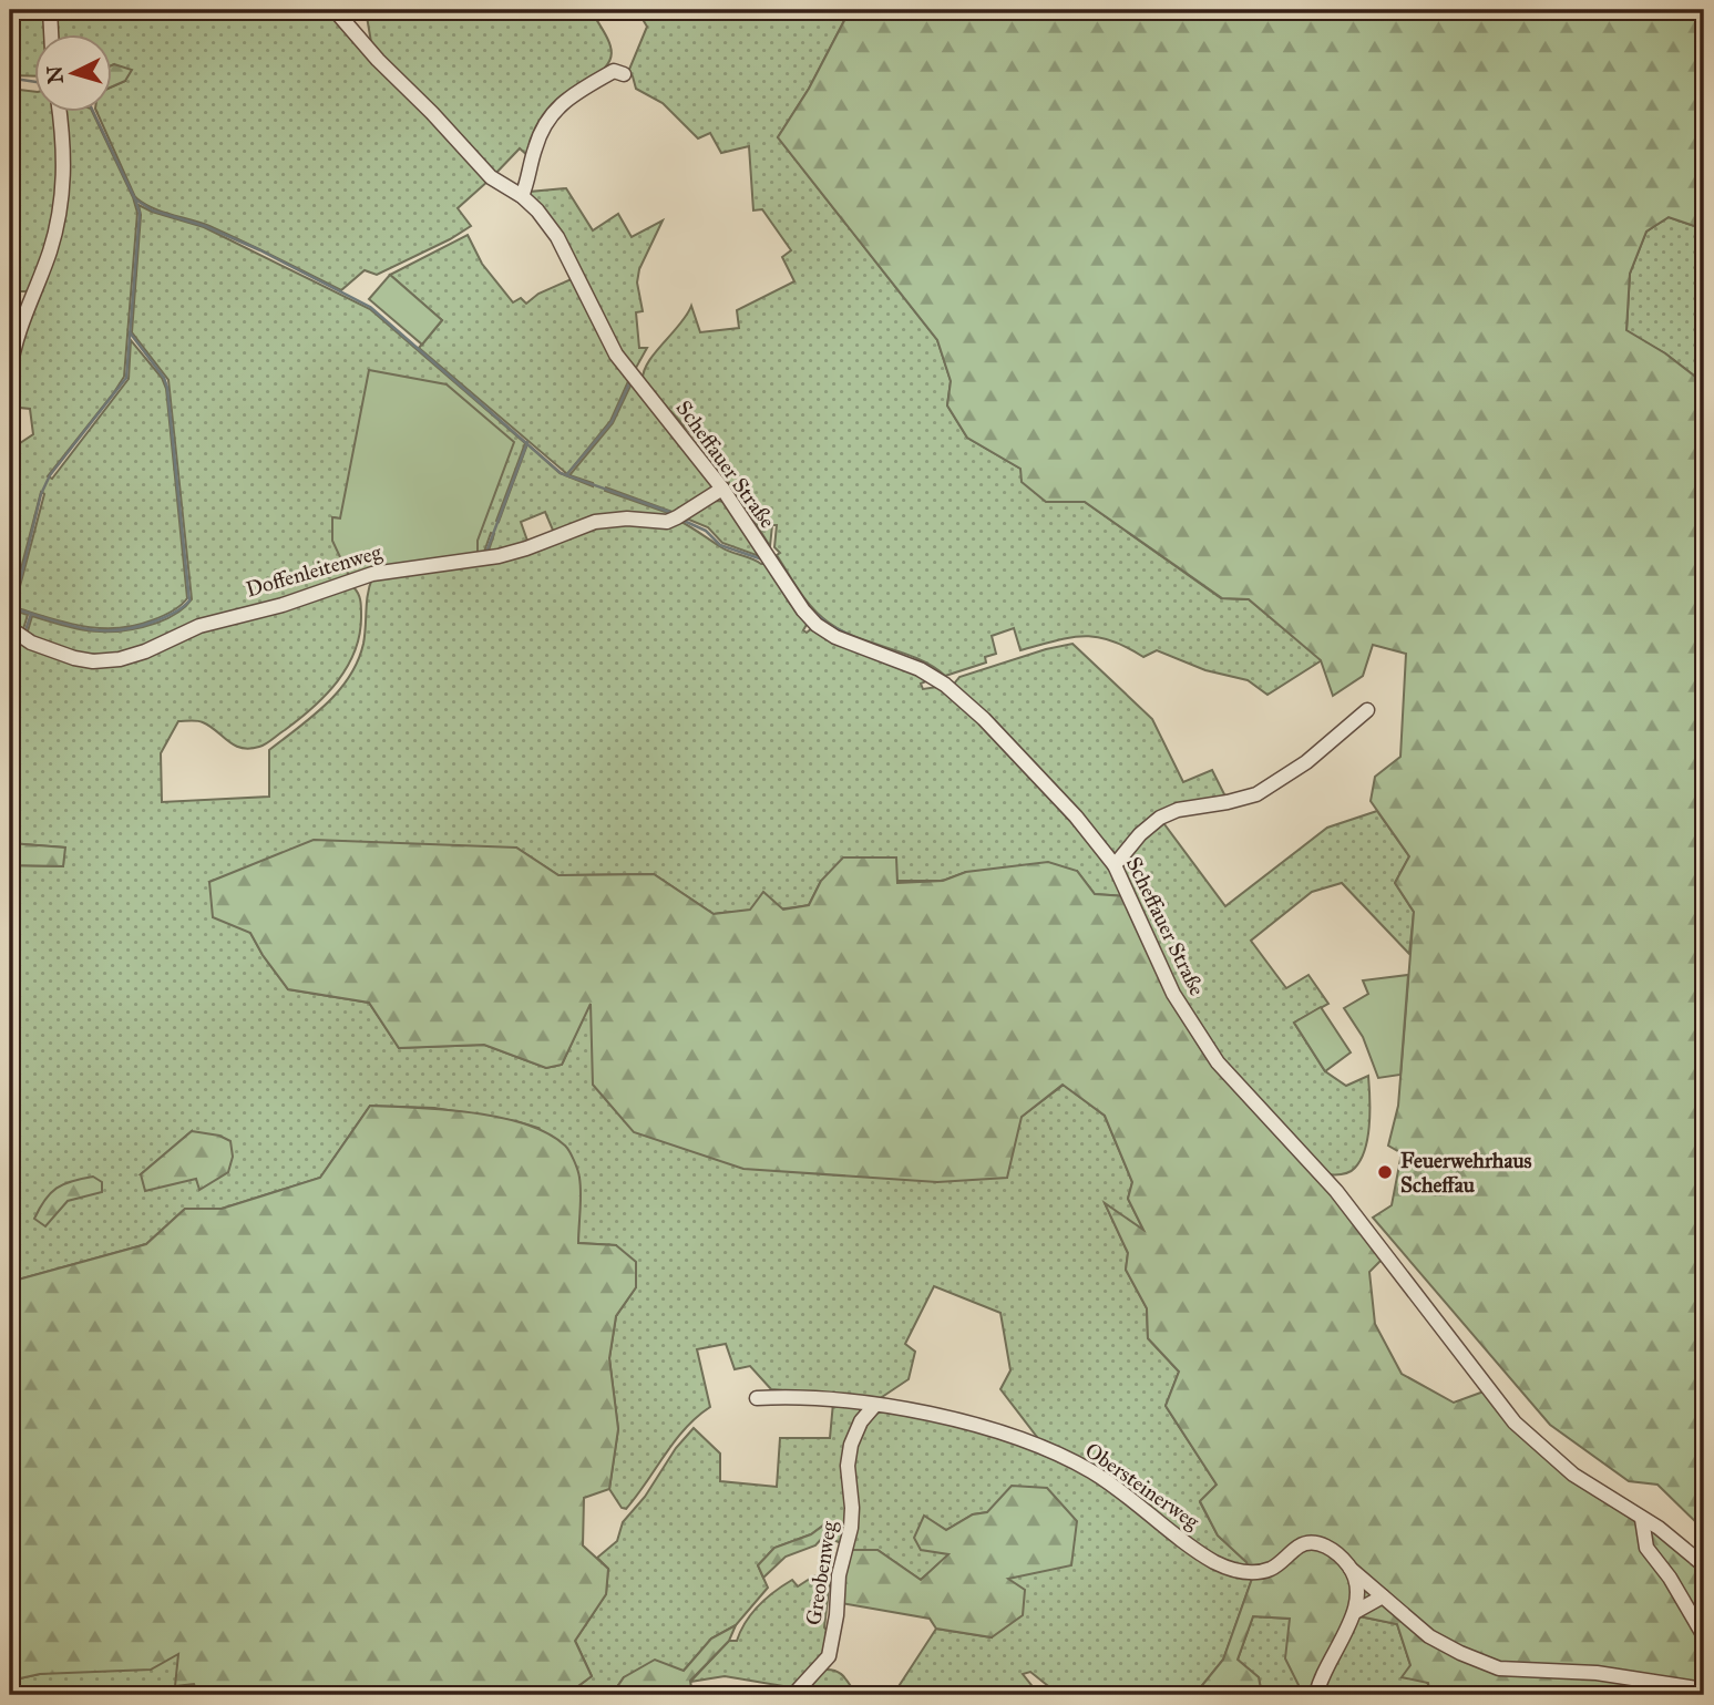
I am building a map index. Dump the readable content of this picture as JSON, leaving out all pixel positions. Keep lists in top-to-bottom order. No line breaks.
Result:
{"streets":{"street":["Scheffauer Straße","Doffenleitenweg","Obersteinerweg","Greobenweg"]},"crossings":[["Scheffauer Straße","Doffenleitenweg"],["Obersteinerweg","Greobenweg"]],"places":["Feuerwehrhaus Scheffau"],"north":"left"}
